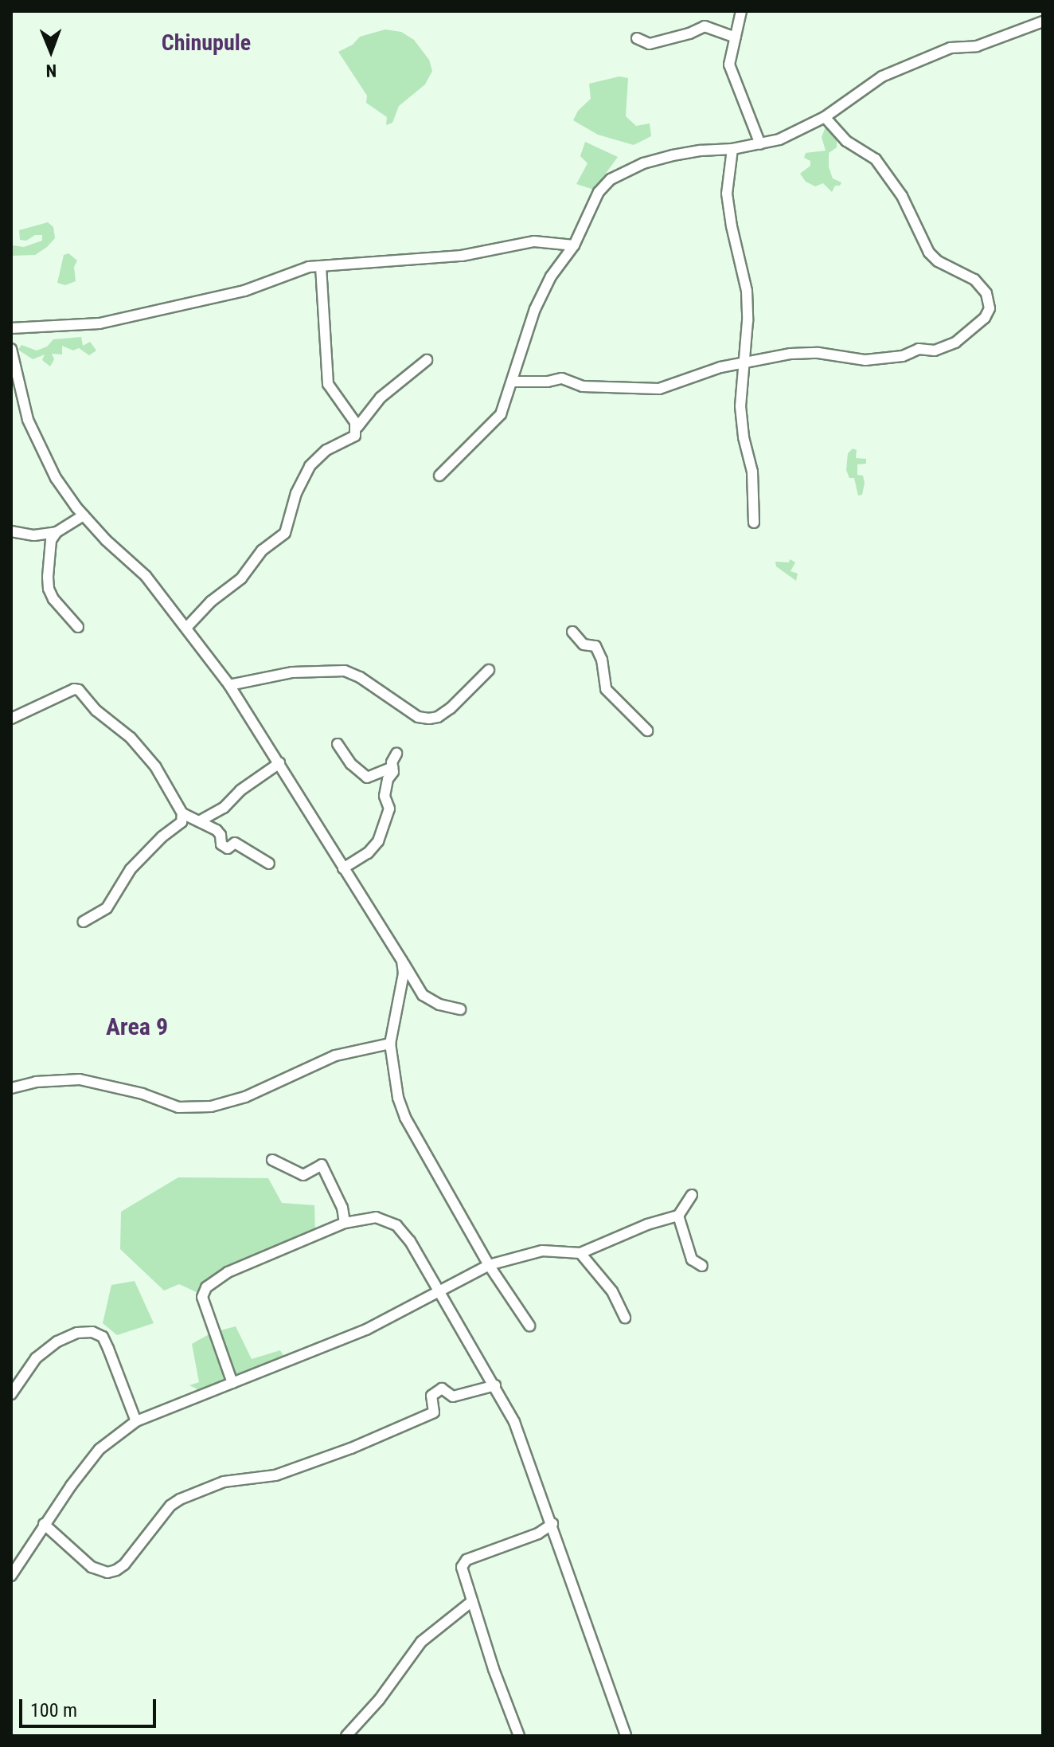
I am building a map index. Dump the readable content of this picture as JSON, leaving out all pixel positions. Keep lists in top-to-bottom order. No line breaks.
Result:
{"districts":["Chinupule","Area 9"],"scale_bar":"100 m","north":"bottom"}
